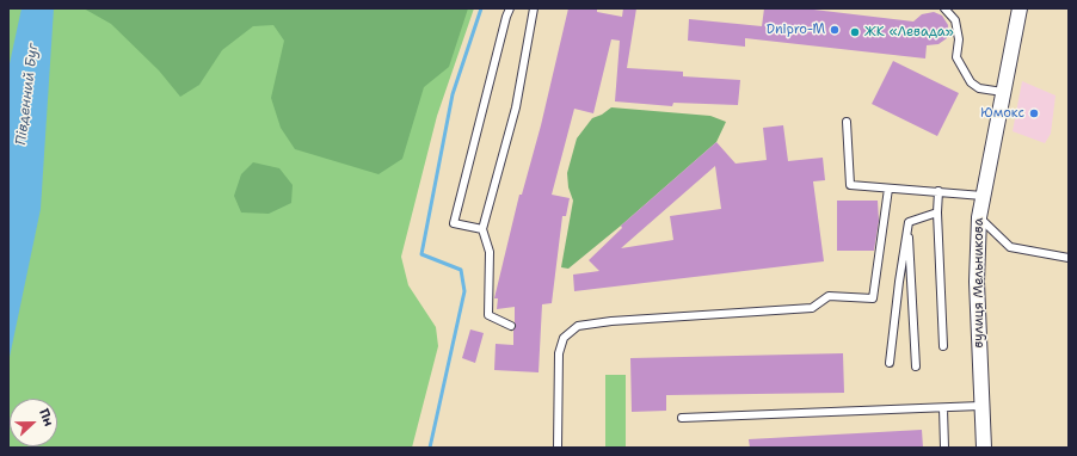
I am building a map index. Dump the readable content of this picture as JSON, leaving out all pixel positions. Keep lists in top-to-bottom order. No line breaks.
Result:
{"streets":{"street":["вулиця Мельникова"]},"water":["Південний Буг"],"places":["Dnipro-M","ЖК «Левада»","Юмокс"],"north":"right"}
